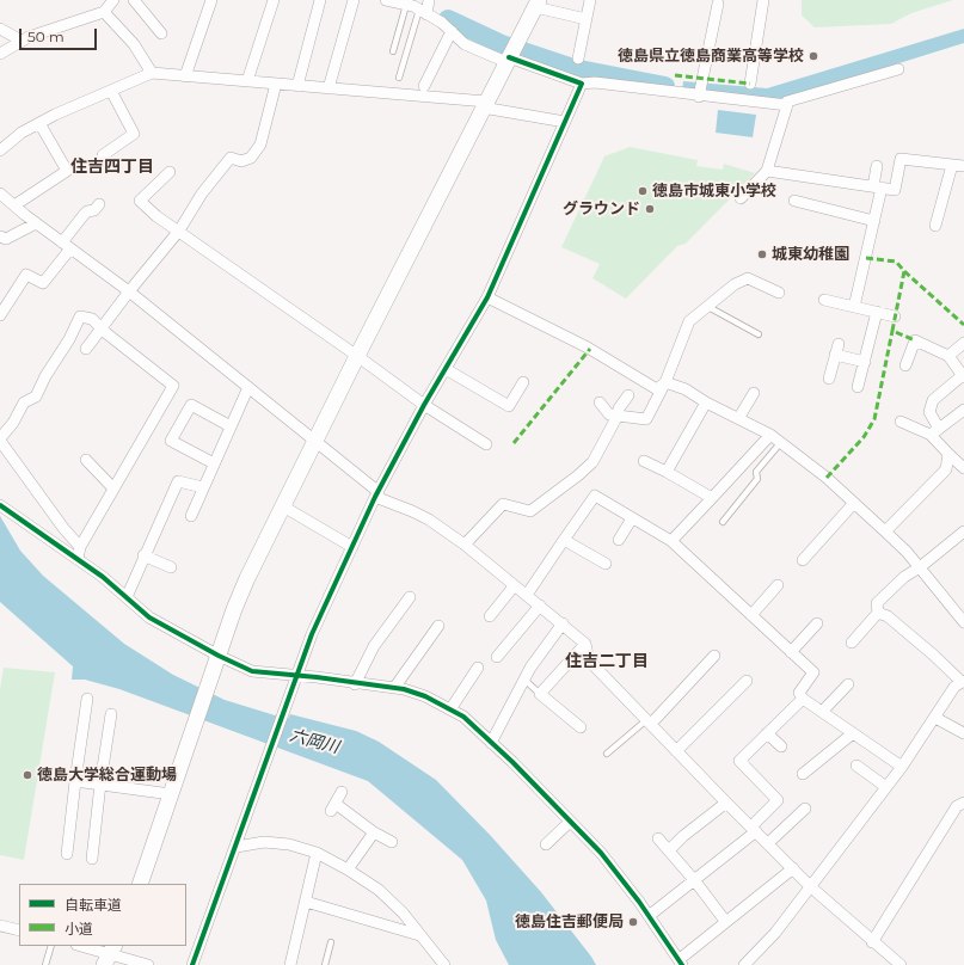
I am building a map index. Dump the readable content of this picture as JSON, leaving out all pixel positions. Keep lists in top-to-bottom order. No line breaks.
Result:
{"districts":["住吉四丁目","住吉二丁目"],"water":["六岡川"],"places":["徳島県立徳島商業高等学校","徳島市城東小学校","グラウンド","城東幼稚園","徳島大学総合運動場","徳島住吉郵便局"],"legend":["自転車道","小道"],"scale_bar":"50 m"}
